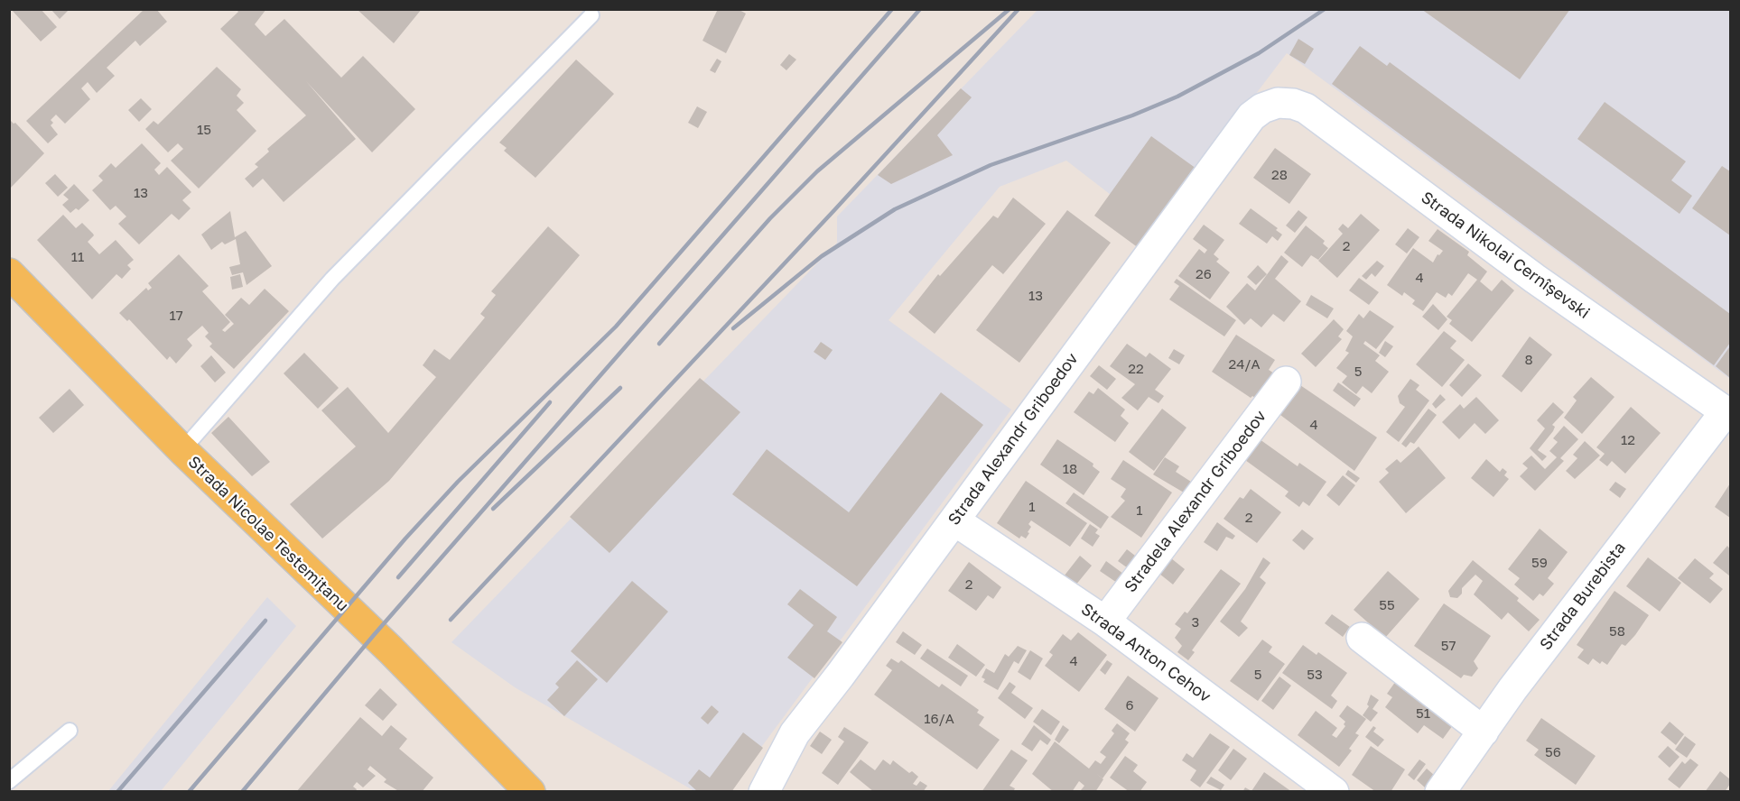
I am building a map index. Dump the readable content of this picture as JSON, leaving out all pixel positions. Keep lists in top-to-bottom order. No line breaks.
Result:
{"streets":{"main road":["Strada Nicolae Testemițanu"],"street":["Strada Nikolai Cernîșevski","Strada Alexandr Griboedov","Stradela Alexandr Griboedov","Strada Burebista","Strada Anton Cehov"]},"crossings":[["Strada Nikolai Cernîșevski","Strada Alexandr Griboedov"],["Strada Nikolai Cernîșevski","Strada Burebista"],["Strada Alexandr Griboedov","Strada Anton Cehov"],["Stradela Alexandr Griboedov","Strada Anton Cehov"]],"house_numbers":["15","28","13","2","11","26","4","13","17","8","24/A","22","5","4","12","18","1","1","2","59","2","55","3","58","57","4","5","53","6","51","16/A","56"]}
